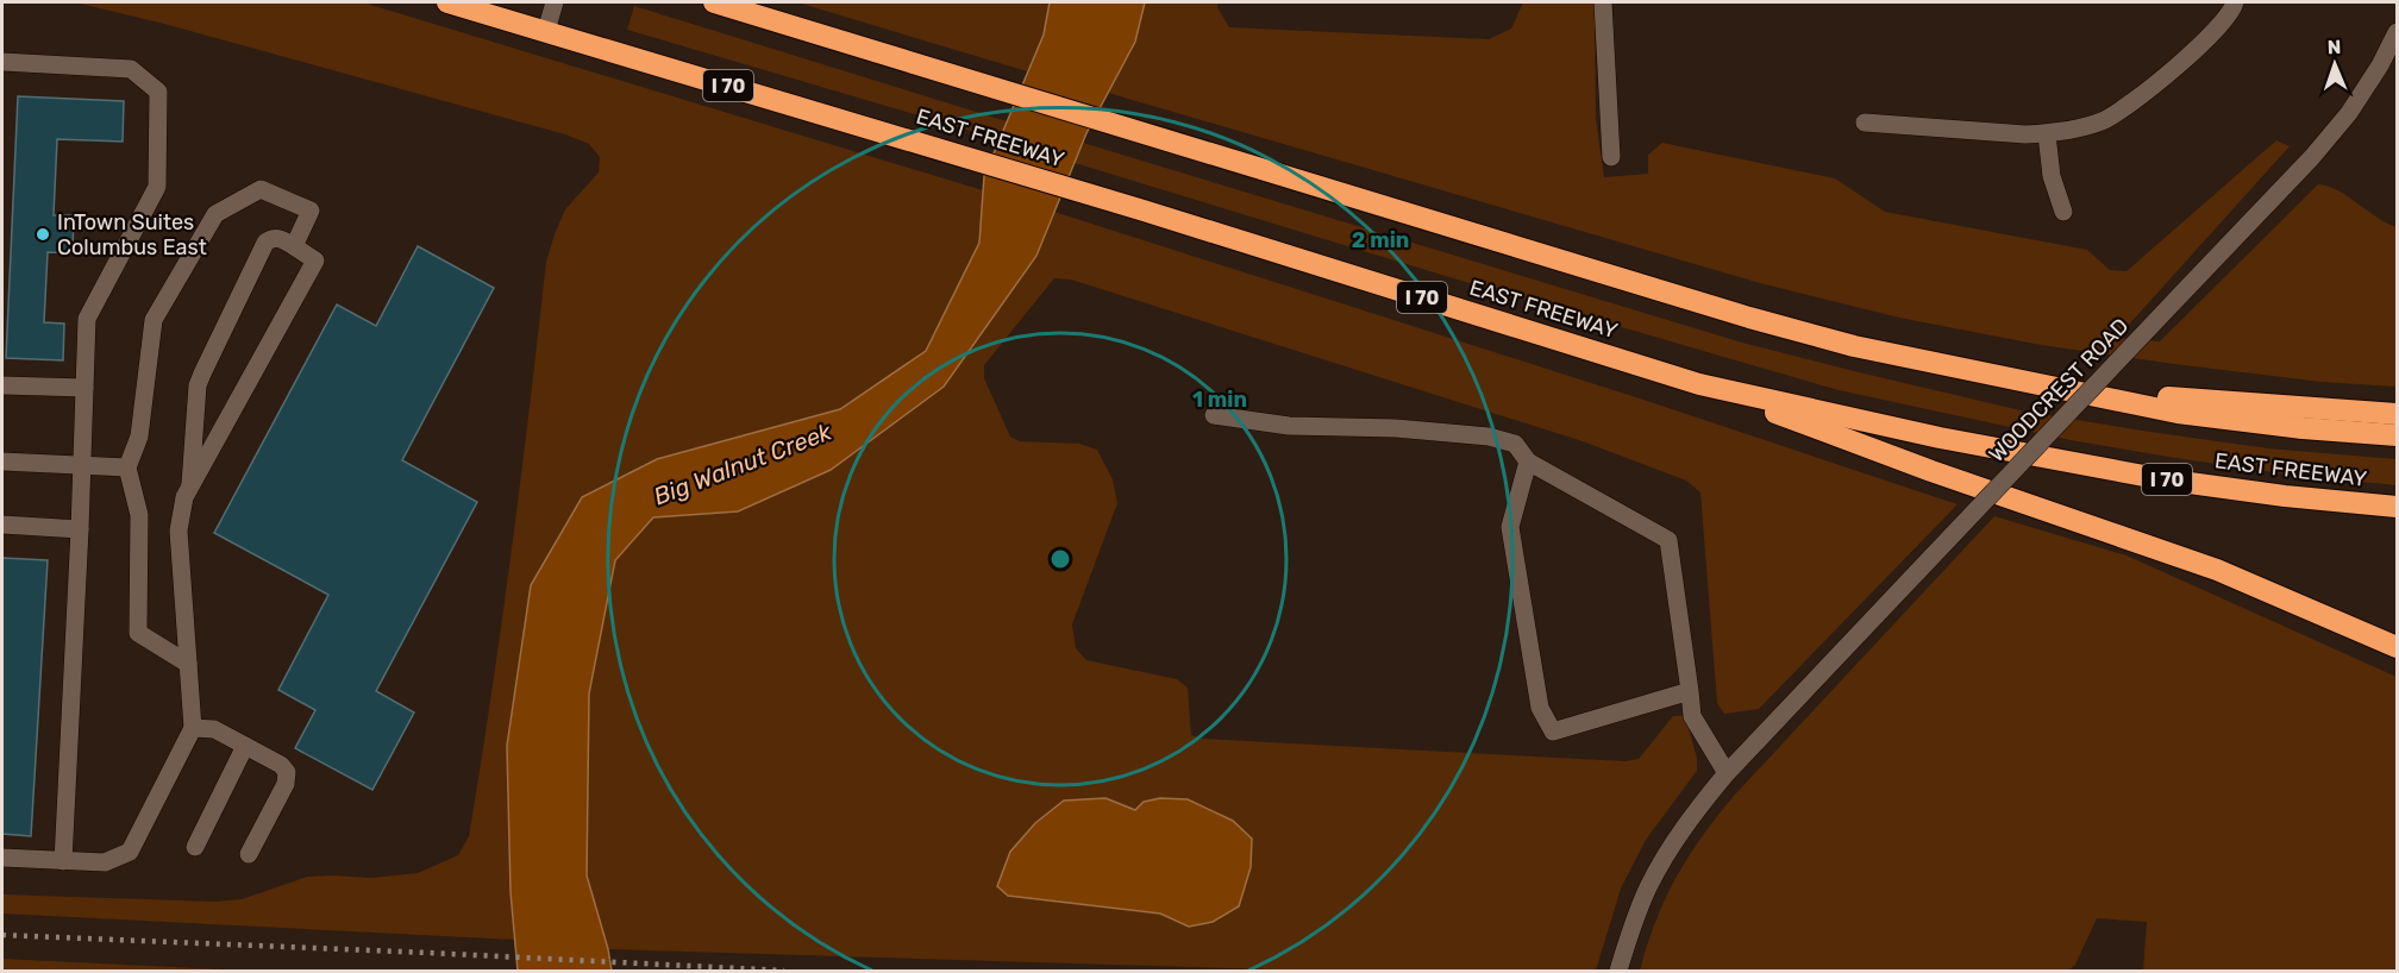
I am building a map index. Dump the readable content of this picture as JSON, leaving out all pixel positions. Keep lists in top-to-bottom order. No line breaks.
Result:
{"streets":{"highway":["I 70","EAST FREEWAY"],"street":["WOODCREST ROAD"]},"water":["Big Walnut Creek"],"places":["InTown Suites Columbus East"],"north":"top","rings":["2 min","1 min"]}
